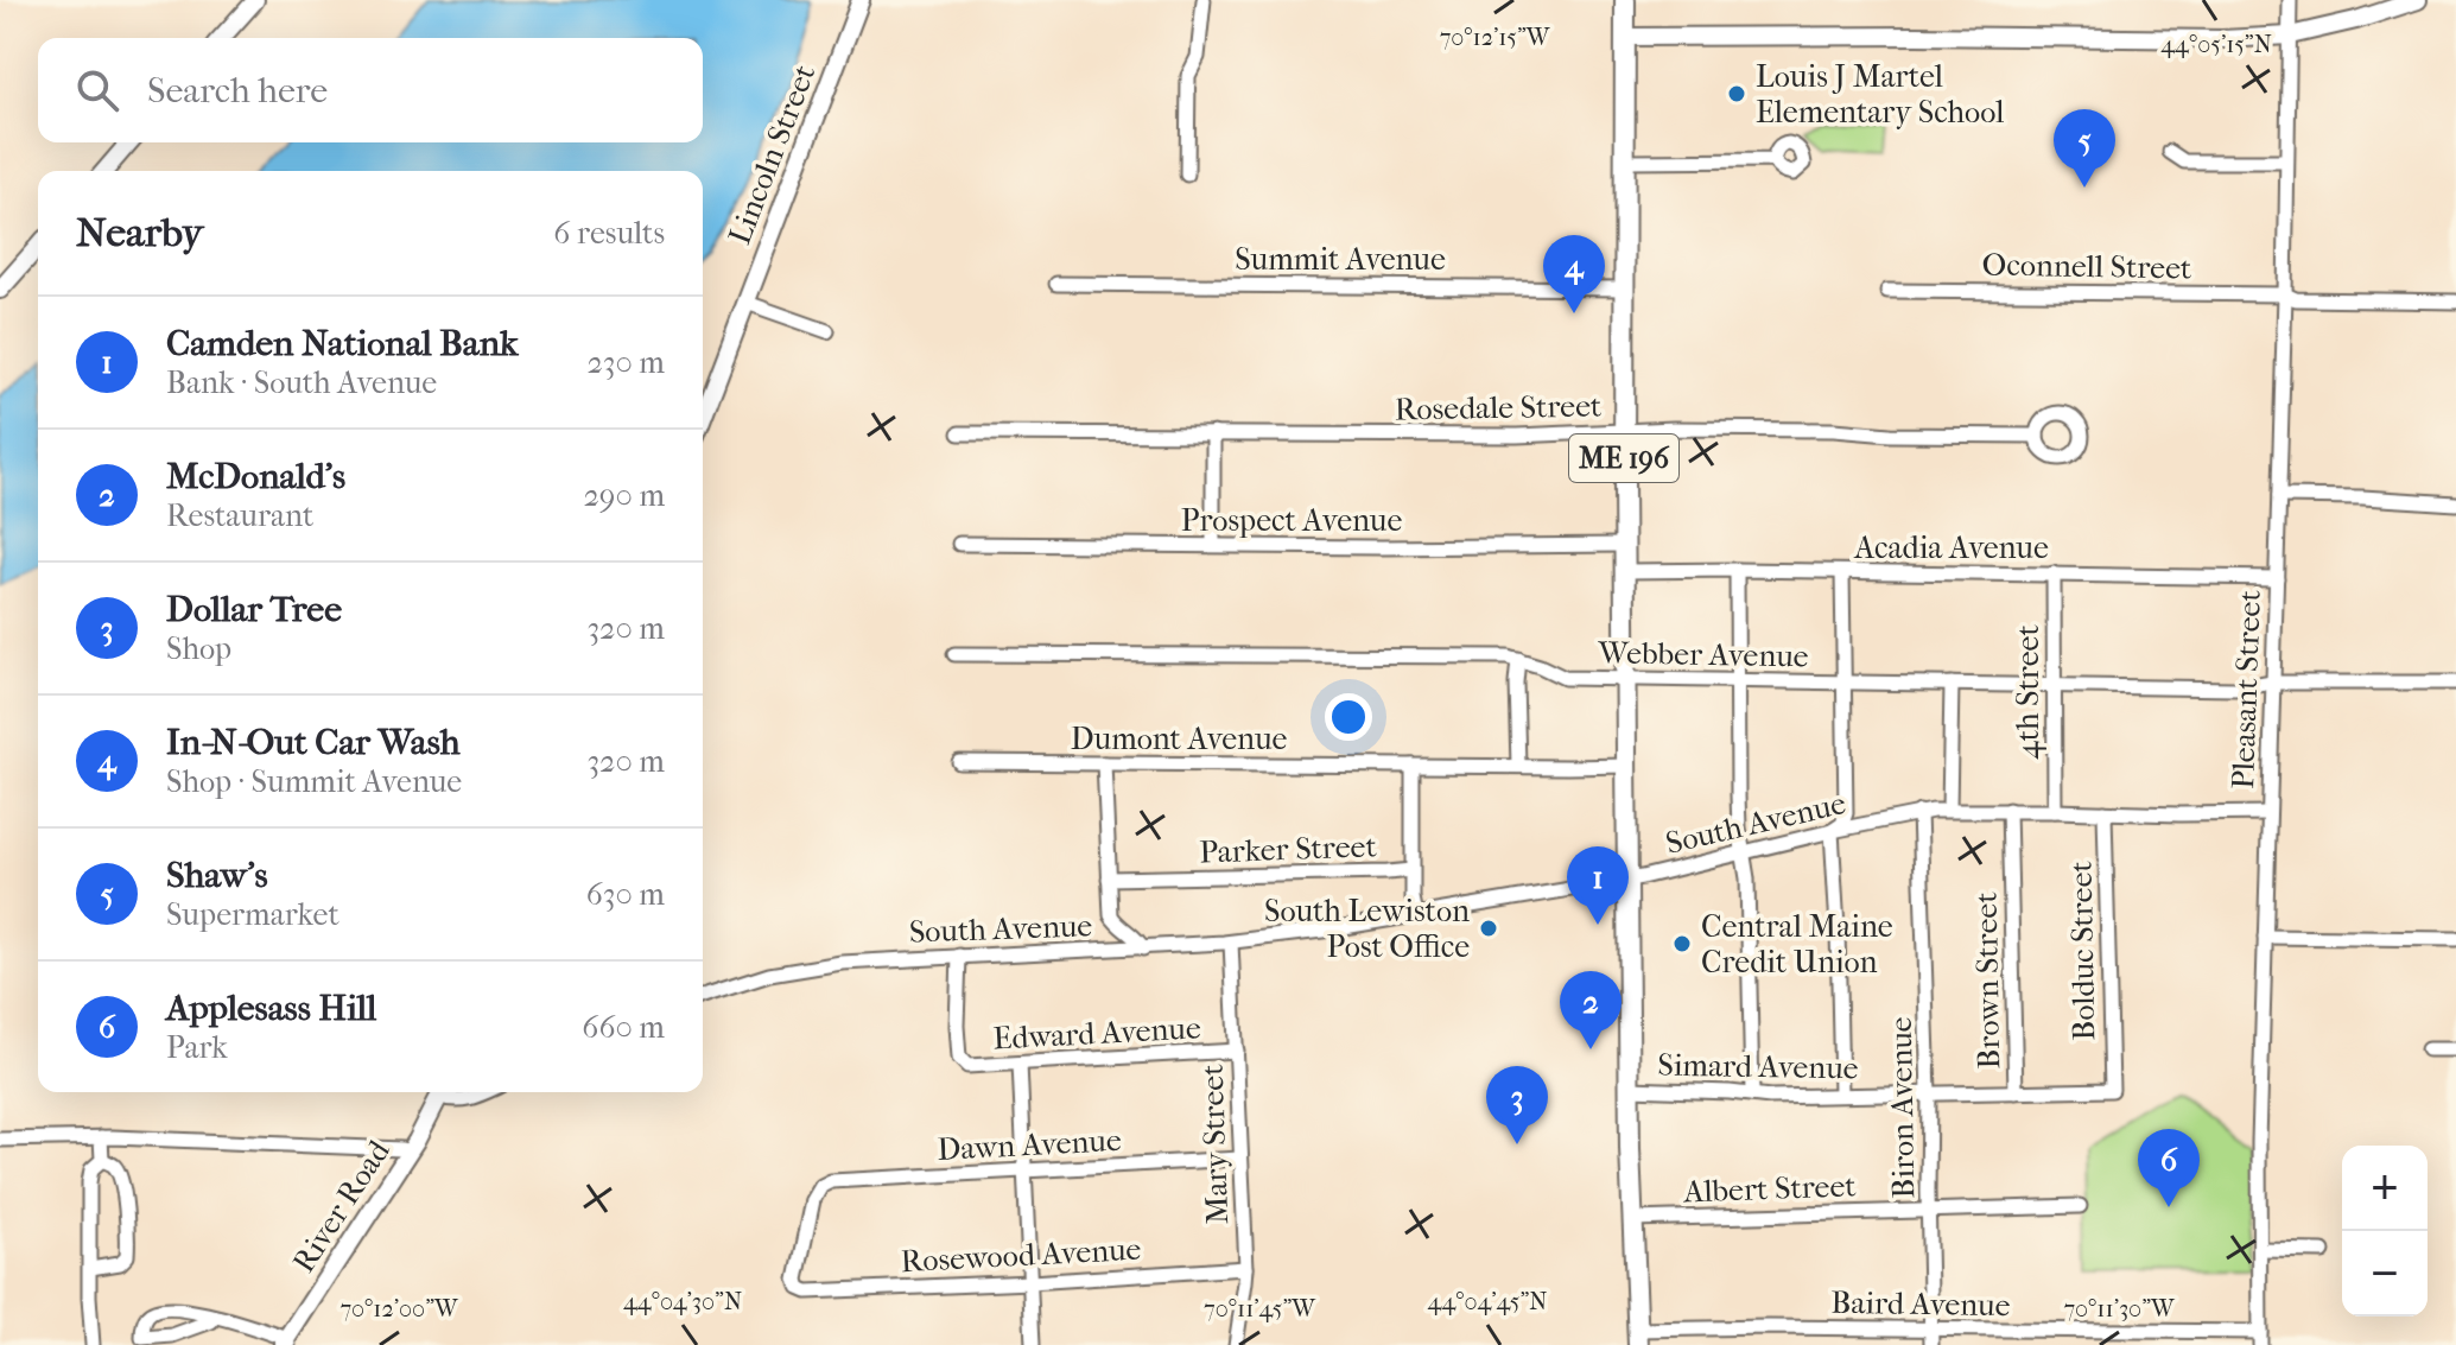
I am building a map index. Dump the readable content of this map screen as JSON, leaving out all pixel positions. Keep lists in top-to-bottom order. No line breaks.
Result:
{"streets":{"highway":["ME 196"],"main road":["Lincoln Street","River Road"],"street":["Summit Avenue","Oconnell Street","Rosedale Street","Prospect Avenue","Acadia Avenue","Webber Avenue","Pleasant Street","4th Street","Dumont Avenue","South Avenue","Parker Street","Bolduc Street","Brown Street","Edward Avenue","Simard Avenue","Biron Avenue","Dawn Avenue","Mary Street","Albert Street","Rosewood Avenue","Baird Avenue"]},"crossings":[["Summit Avenue","ME 196"],["Oconnell Street","Pleasant Street"],["Rosedale Street","ME 196"],["ME 196","Prospect Avenue"],["ME 196","Acadia Avenue"],["ME 196","Webber Avenue"],["ME 196","Dumont Avenue"],["ME 196","South Avenue"],["ME 196","Simard Avenue"],["ME 196","Albert Street"],["ME 196","Baird Avenue"],["Acadia Avenue","Pleasant Street"],["Acadia Avenue","4th Street"],["Webber Avenue","Pleasant Street"],["Webber Avenue","4th Street"],["Pleasant Street","South Avenue"],["Pleasant Street","Baird Avenue"],["4th Street","South Avenue"],["South Avenue","Bolduc Street"],["South Avenue","Brown Street"],["South Avenue","Edward Avenue"],["South Avenue","Biron Avenue"],["South Avenue","Mary Street"],["Bolduc Street","Simard Avenue"],["Brown Street","Simard Avenue"],["Edward Avenue","Mary Street"],["Simard Avenue","Biron Avenue"],["Biron Avenue","Albert Street"],["Biron Avenue","Baird Avenue"],["Dawn Avenue","Mary Street"],["Dawn Avenue","Rosewood Avenue"],["Mary Street","Rosewood Avenue"]],"places":["Louis J Martel Elementary School","South Lewiston Post Office","Central Maine Credit Union"],"page":{"search":"Search here","pins":["5","4","1","2","3","6"],"heading":["Nearby","6 results"],"list":[{"mark":"1","name":"Camden National Bank","note":"Bank · South Avenue","value":"230 m"},{"mark":"2","name":"McDonald's","note":"Restaurant","value":"290 m"},{"mark":"3","name":"Dollar Tree","note":"Shop","value":"320 m"},{"mark":"4","name":"In-N-Out Car Wash","note":"Shop · Summit Avenue","value":"320 m"},{"mark":"5","name":"Shaw's","note":"Supermarket","value":"630 m"},{"mark":"6","name":"Applesass Hill","note":"Park","value":"660 m"}],"map_buttons":["+","−"]},"coordinates":["70°12'15\"W","44°05'15\"N","44°04'30\"N","44°04'45\"N","70°12'00\"W","70°11'45\"W","70°11'30\"W"]}
